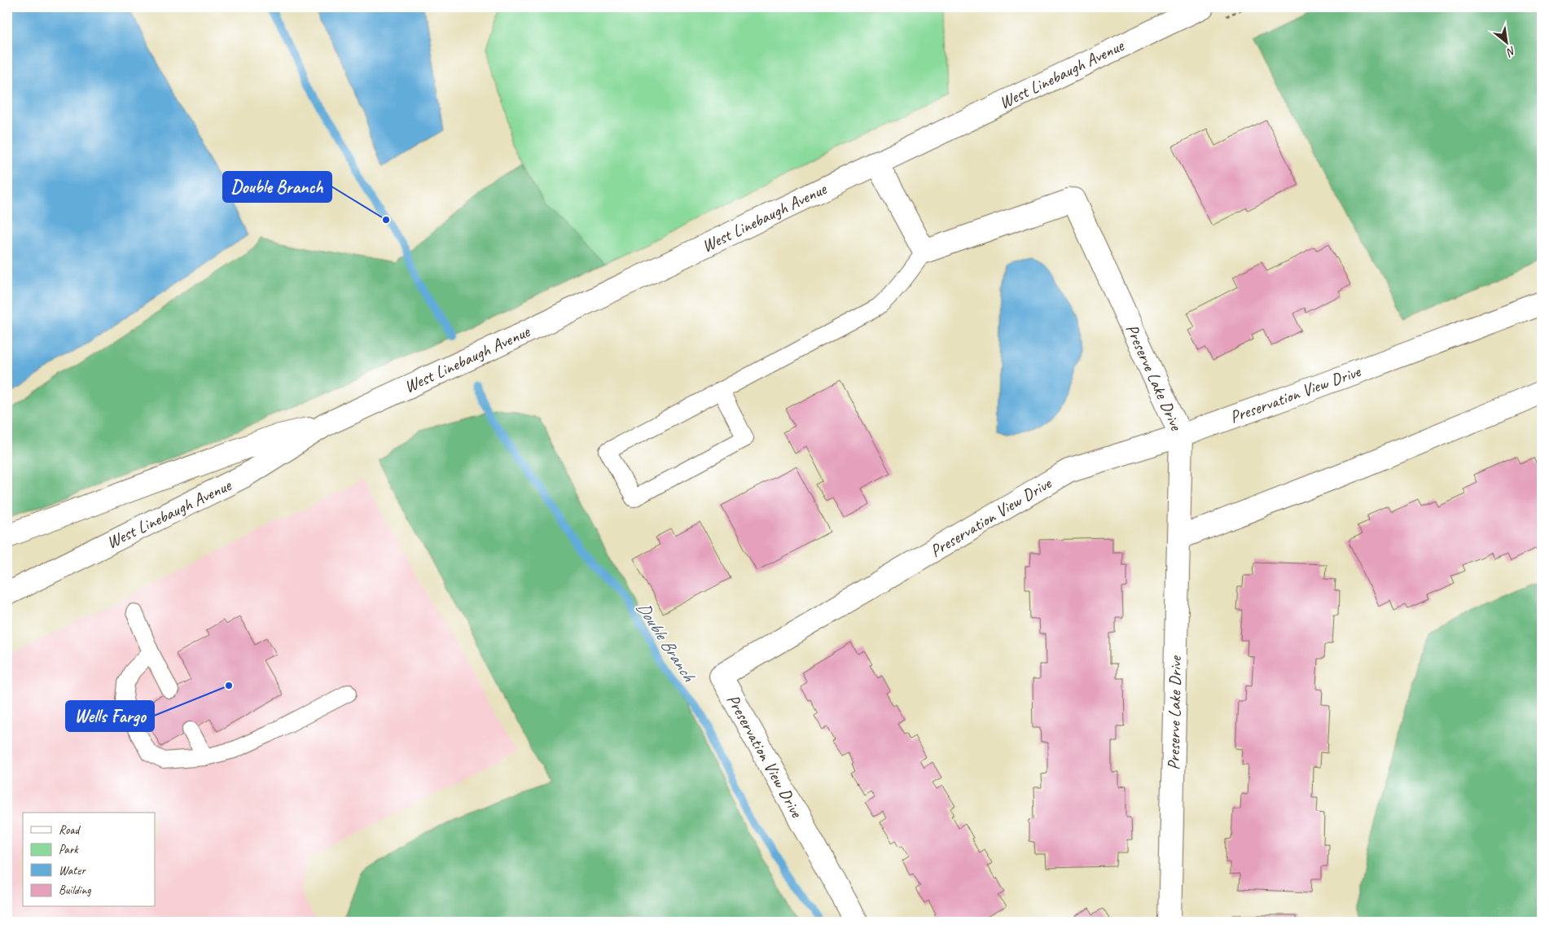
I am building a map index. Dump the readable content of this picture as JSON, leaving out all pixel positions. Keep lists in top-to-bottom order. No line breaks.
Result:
{"streets":{"street":["West Linebaugh Avenue","Preserve Lake Drive","Preservation View Drive"]},"crossings":[["Preserve Lake Drive","Preservation View Drive"]],"water":["Double Branch"],"places":["Double Branch","Wells Fargo"],"legend":["Road","Park","Water","Building"],"north":"bottom right"}
